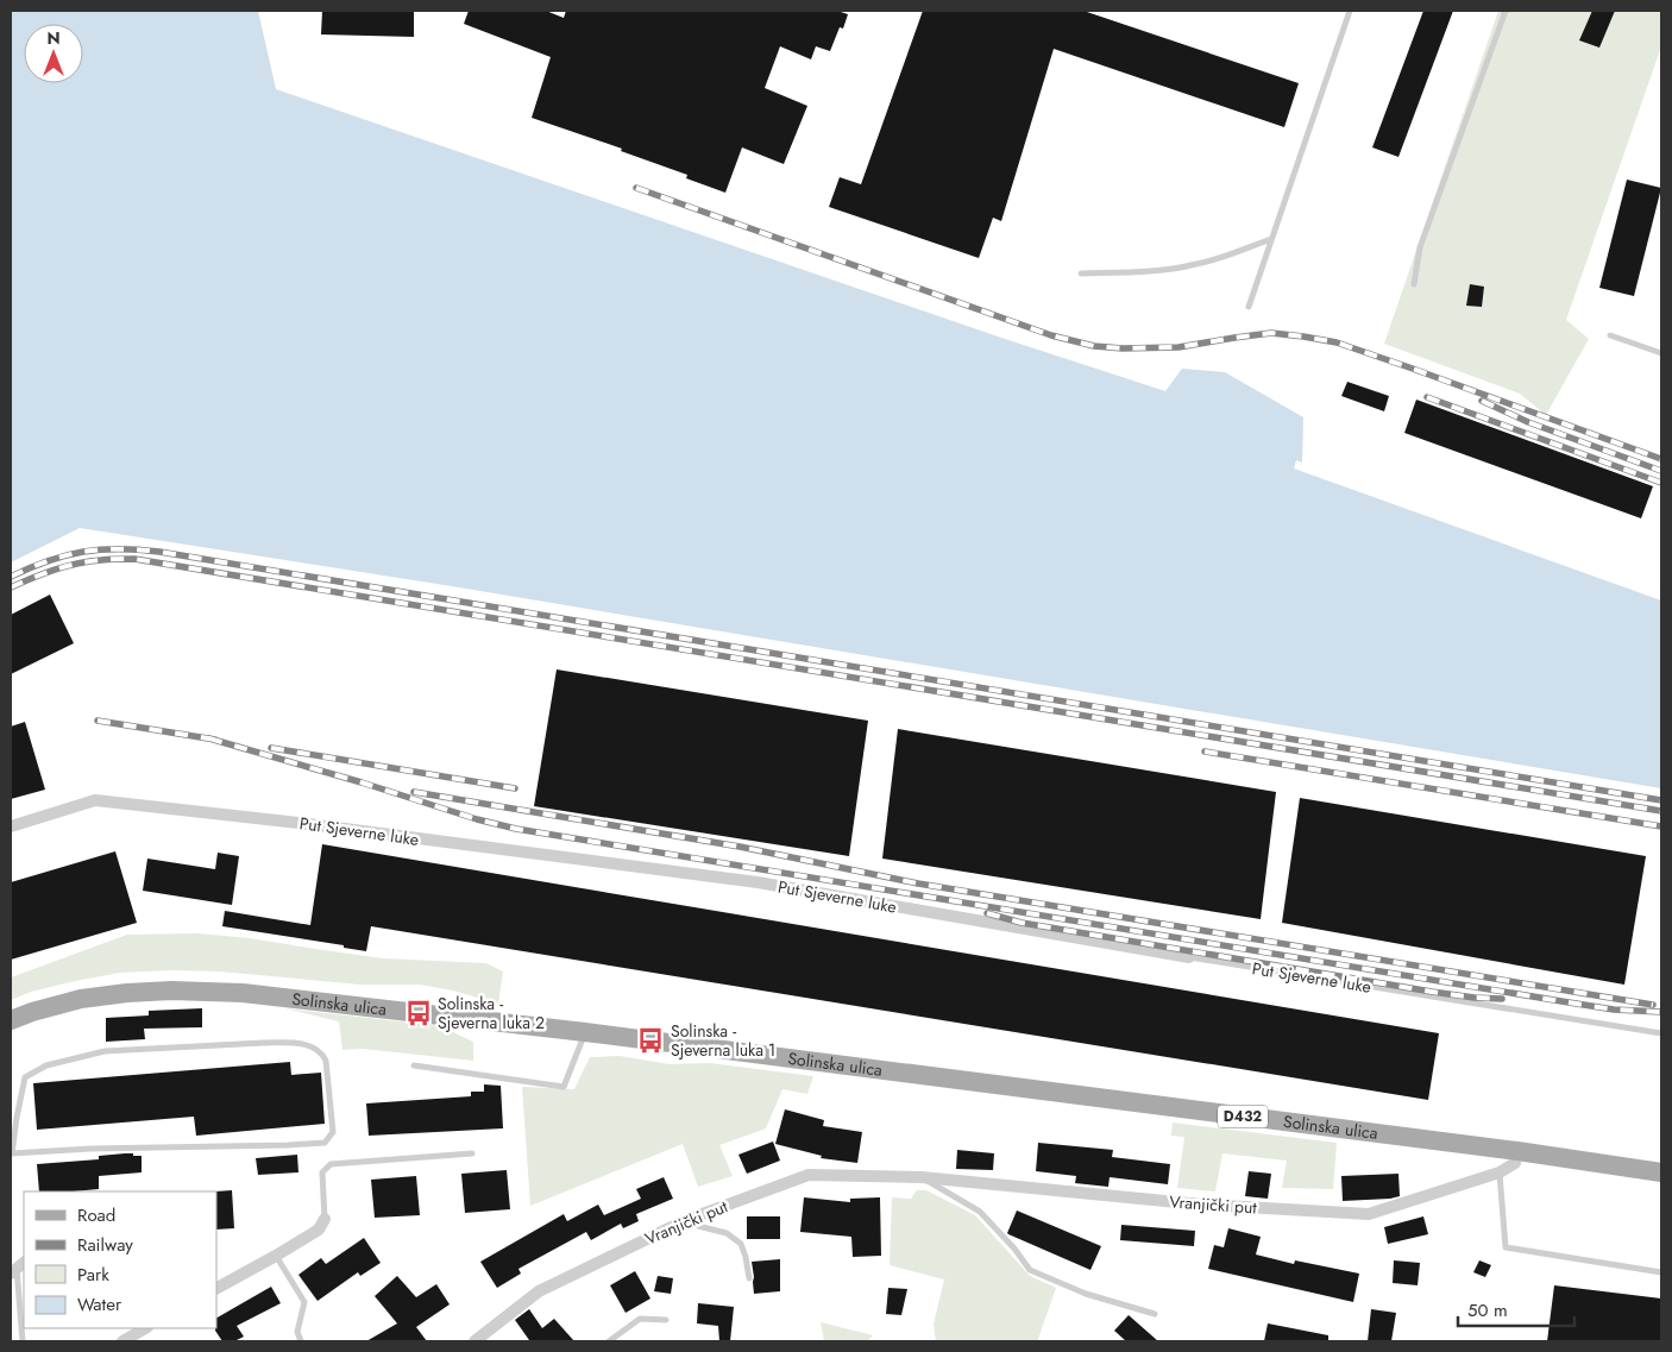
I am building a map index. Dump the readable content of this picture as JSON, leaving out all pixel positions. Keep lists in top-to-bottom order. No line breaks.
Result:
{"streets":{"main road":["Solinska ulica","D432"],"street":["Put Sjeverne luke","Vranjički put"]},"places":{"bus stop":["Solinska - Sjeverna luka 2","Solinska - Sjeverna luka 1"]},"legend":["Road","Railway","Park","Water"],"scale_bar":"50 m","north":"top"}
